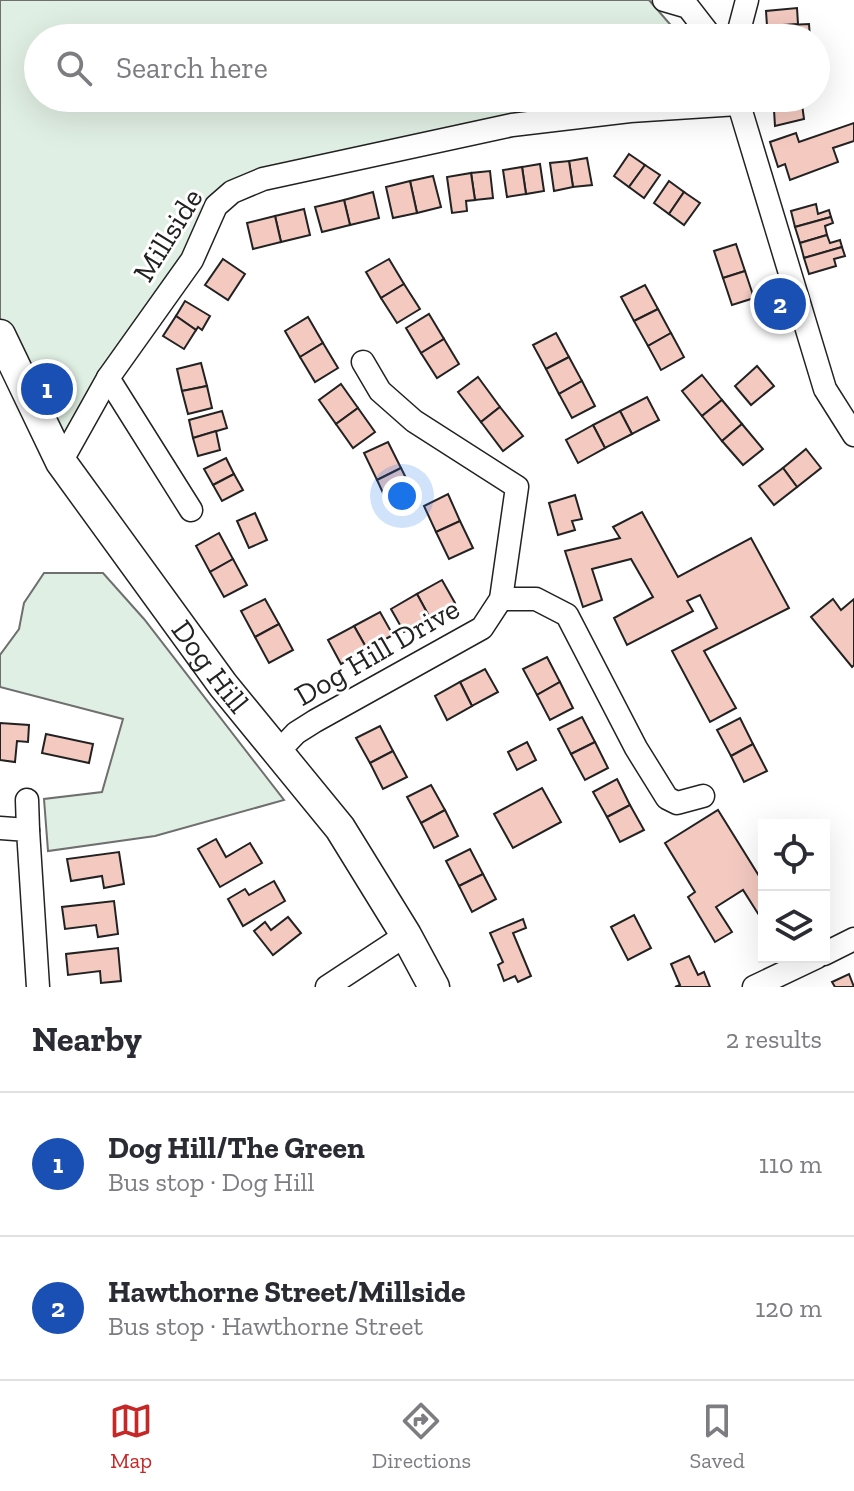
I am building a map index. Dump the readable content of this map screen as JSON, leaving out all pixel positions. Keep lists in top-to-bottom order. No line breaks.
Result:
{"streets":{"street":["Millside","Dog Hill Drive","Dog Hill"]},"crossings":[["Millside","Dog Hill"],["Dog Hill Drive","Dog Hill"]],"page":{"search":"Search here","pins":["2","1"],"heading":["Nearby","2 results"],"list":[{"mark":"1","name":"Dog Hill/The Green","note":"Bus stop · Dog Hill","value":"110 m"},{"mark":"2","name":"Hawthorne Street/Millside","note":"Bus stop · Hawthorne Street","value":"120 m"}],"nav":["Map","Directions","Saved"]}}
